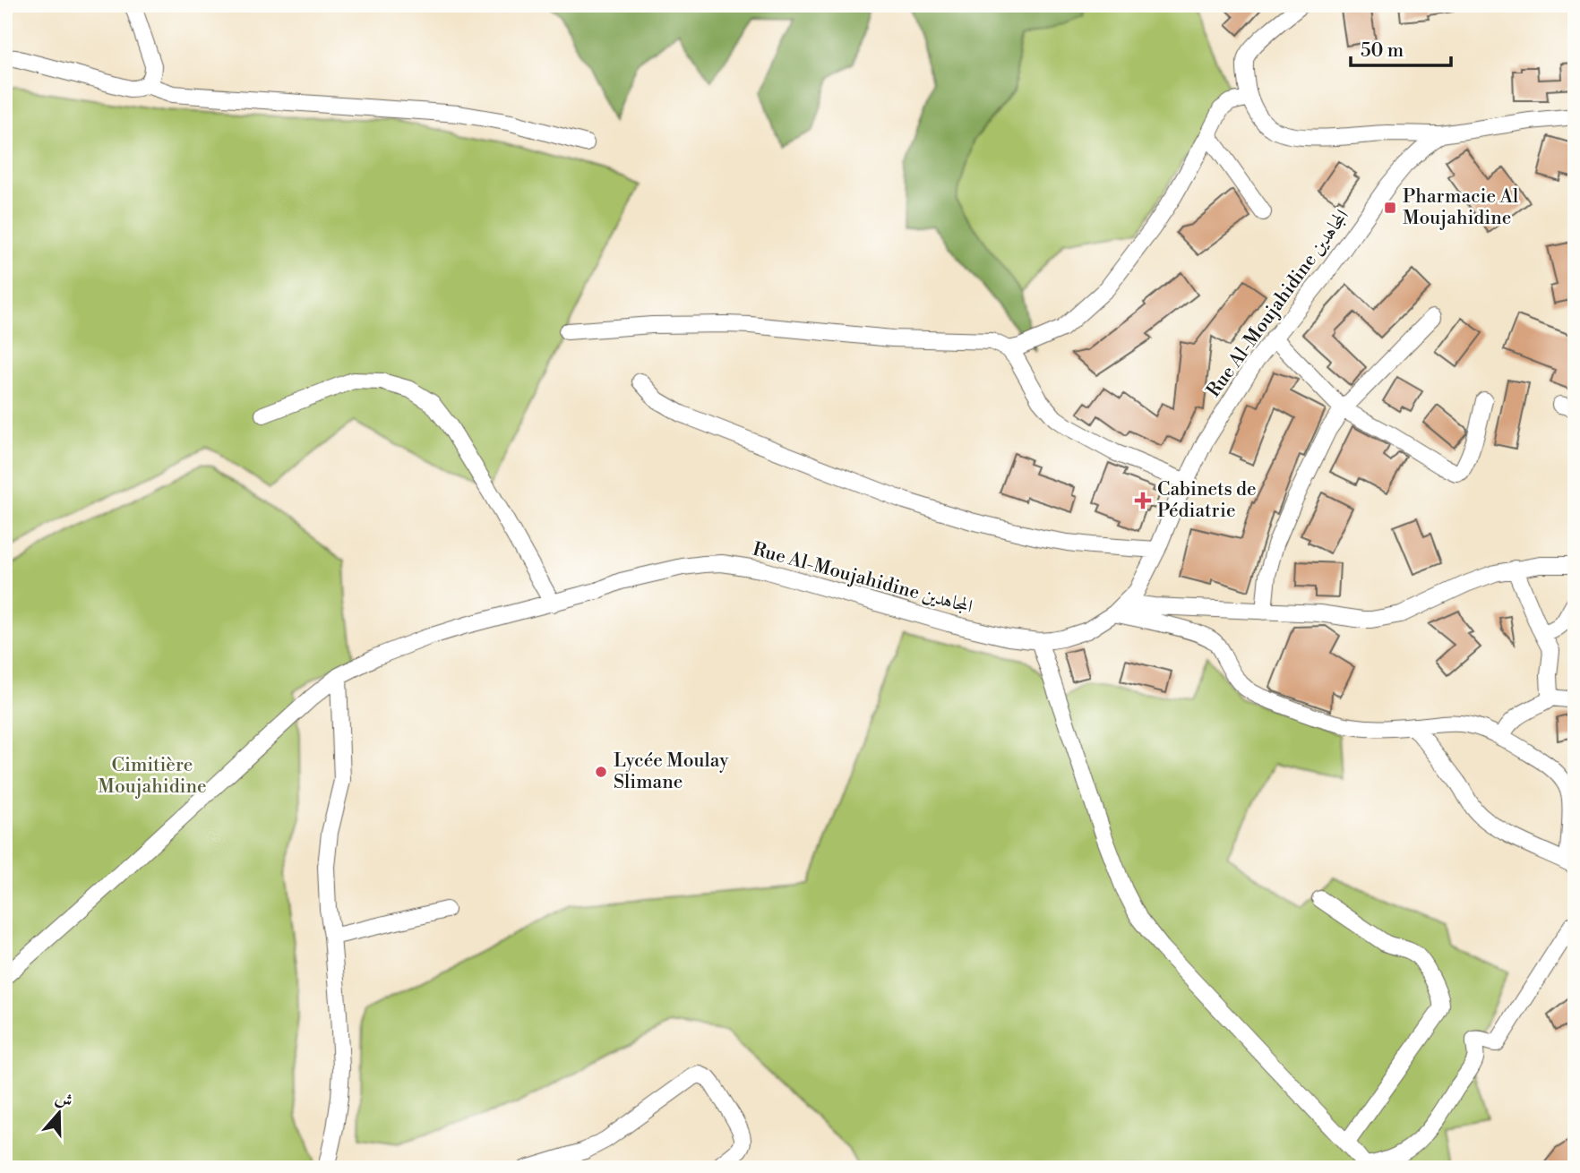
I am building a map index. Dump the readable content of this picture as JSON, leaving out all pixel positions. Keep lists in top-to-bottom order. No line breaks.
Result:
{"streets":{"street":["Rue Al-Moujahidine المجاهدين"]},"parks":["Cimitière Moujahidine"],"places":{"transit":["Pharmacie Al Moujahidine"],"health":["Cabinets de Pédiatrie"],"other":["Lycée Moulay Slimane"]},"scale_bar":"50 m","north":"top"}
